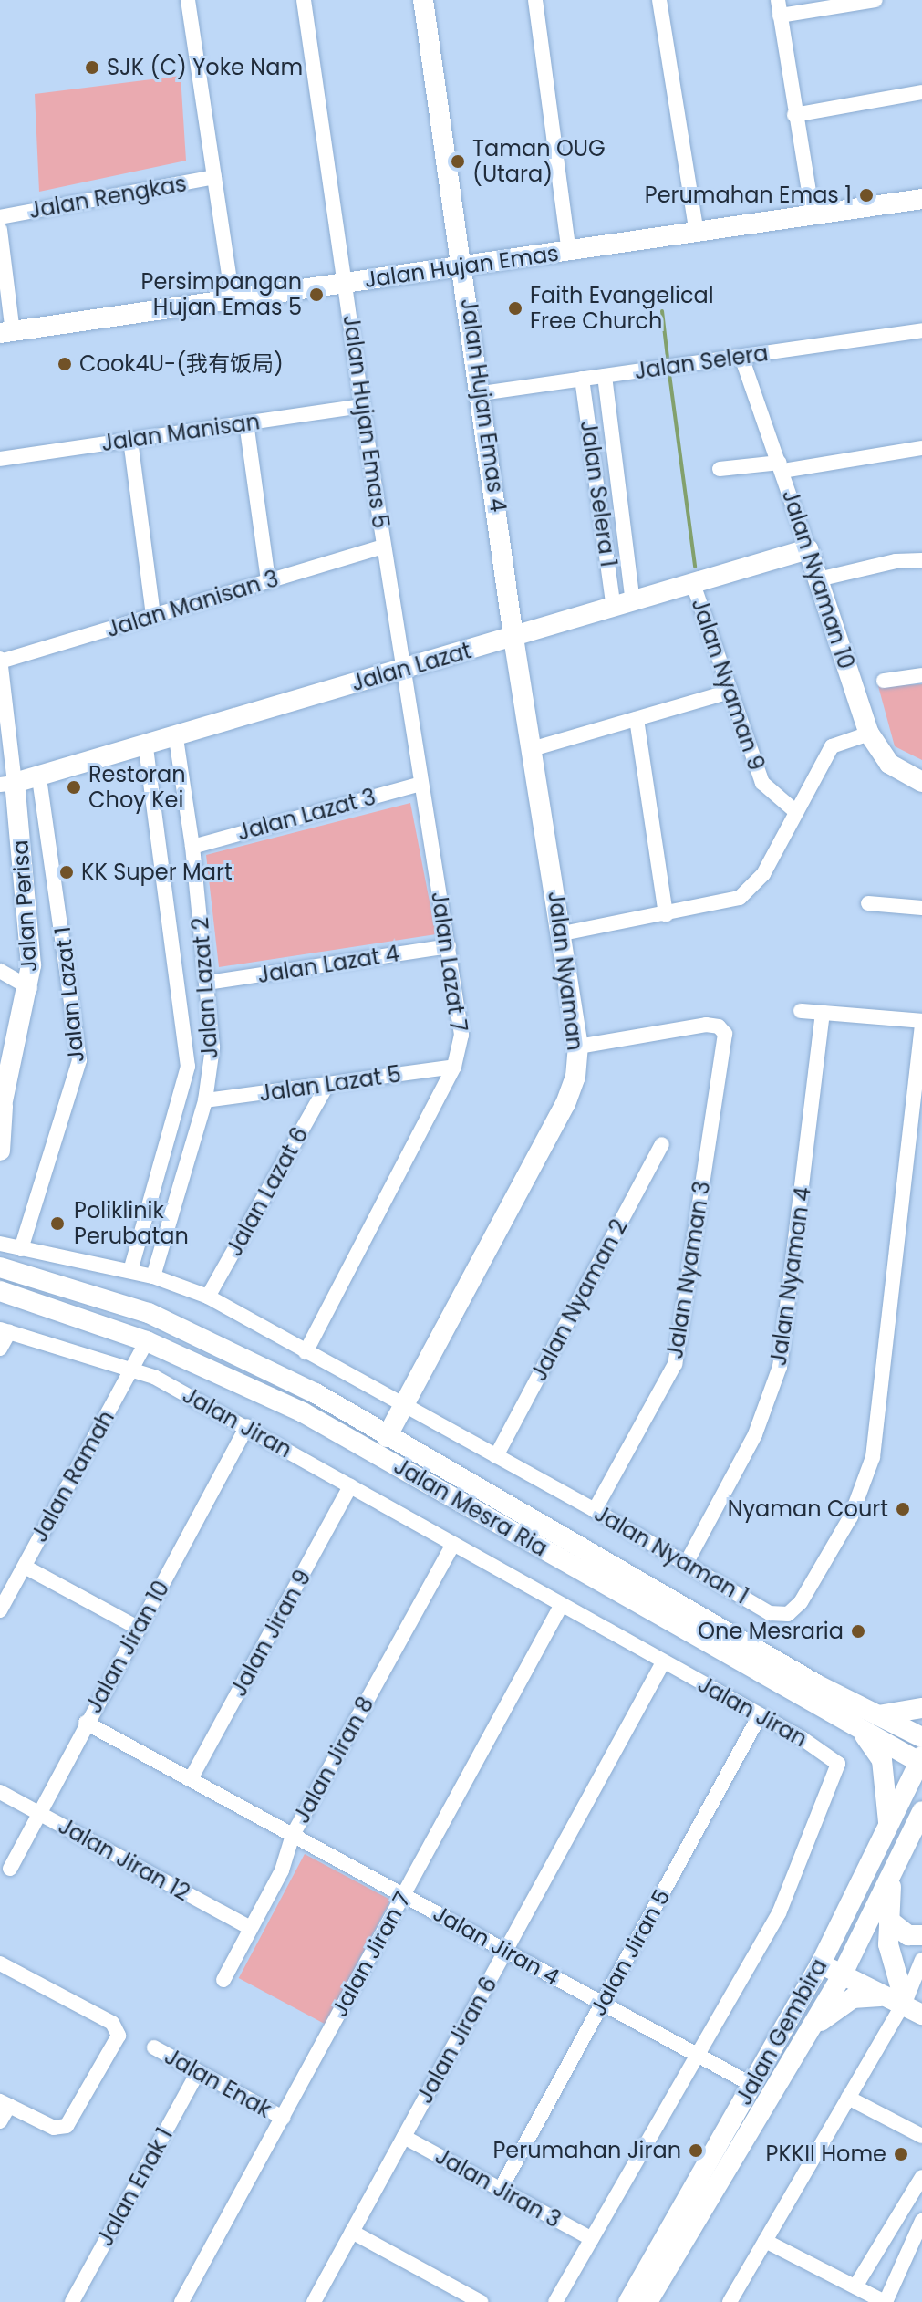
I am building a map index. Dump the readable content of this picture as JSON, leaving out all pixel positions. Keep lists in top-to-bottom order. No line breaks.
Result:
{"streets":{"street":["Jalan Rengkas","Jalan Hujan Emas","Jalan Selera","Jalan Hujan Emas 4","Jalan Hujan Emas 5","Jalan Manisan","Jalan Selera 1","Jalan Nyaman 10","Jalan Manisan 3","Jalan Lazat","Jalan Nyaman 9","Jalan Lazat 3","Jalan Perisa","Jalan Lazat 7","Jalan Lazat 4","Jalan Nyaman","Jalan Lazat 2","Jalan Lazat 1","Jalan Lazat 5","Jalan Lazat 6","Jalan Nyaman 3","Jalan Nyaman 4","Jalan Nyaman 2","Jalan Jiran","Jalan Ramah","Jalan Mesra Ria","Jalan Nyaman 1","Jalan Jiran 9","Jalan Jiran 10","Jalan Jiran 8","Jalan Jiran 12","Jalan Jiran 4","Jalan Jiran 5","Jalan Jiran 7","Jalan Gembira","Jalan Jiran 6","Jalan Enak","Jalan Enak 1","Jalan Jiran 3"]},"crossings":[["Jalan Hujan Emas","Jalan Hujan Emas 4"],["Jalan Hujan Emas","Jalan Hujan Emas 5"],["Jalan Selera","Jalan Hujan Emas 4"],["Jalan Selera","Jalan Selera 1"],["Jalan Selera","Jalan Nyaman 10"],["Jalan Hujan Emas 4","Jalan Lazat"],["Jalan Hujan Emas 4","Jalan Nyaman"],["Jalan Hujan Emas 5","Jalan Manisan"],["Jalan Hujan Emas 5","Jalan Manisan 3"],["Jalan Hujan Emas 5","Jalan Lazat"],["Jalan Hujan Emas 5","Jalan Lazat 7"],["Jalan Selera 1","Jalan Lazat"],["Jalan Nyaman 10","Jalan Lazat"],["Jalan Manisan 3","Jalan Perisa"],["Jalan Lazat","Jalan Nyaman 9"],["Jalan Lazat","Jalan Perisa"],["Jalan Lazat","Jalan Lazat 7"],["Jalan Lazat","Jalan Nyaman"],["Jalan Lazat","Jalan Lazat 2"],["Jalan Lazat","Jalan Lazat 1"],["Jalan Lazat 3","Jalan Lazat 7"],["Jalan Lazat 3","Jalan Lazat 2"],["Jalan Lazat 7","Jalan Lazat 4"],["Jalan Lazat 7","Jalan Lazat 5"],["Jalan Lazat 7","Jalan Nyaman 1"],["Jalan Lazat 4","Jalan Lazat 2"],["Jalan Nyaman","Jalan Nyaman 3"],["Jalan Nyaman","Jalan Mesra Ria"],["Jalan Nyaman","Jalan Nyaman 1"],["Jalan Lazat 2","Jalan Lazat 5"],["Jalan Lazat 2","Jalan Nyaman 1"],["Jalan Lazat 1","Jalan Nyaman 1"],["Jalan Lazat 5","Jalan Lazat 6"],["Jalan Lazat 6","Jalan Nyaman 1"],["Jalan Nyaman 3","Jalan Nyaman 1"],["Jalan Nyaman 4","Jalan Nyaman 1"],["Jalan Nyaman 2","Jalan Nyaman 1"],["Jalan Jiran","Jalan Ramah"],["Jalan Jiran","Jalan Jiran 9"],["Jalan Jiran","Jalan Jiran 10"],["Jalan Jiran","Jalan Jiran 8"],["Jalan Jiran","Jalan Jiran 4"],["Jalan Jiran","Jalan Jiran 5"],["Jalan Jiran","Jalan Jiran 7"],["Jalan Jiran","Jalan Jiran 6"],["Jalan Jiran","Jalan Jiran 3"],["Jalan Ramah","Jalan Mesra Ria"],["Jalan Mesra Ria","Jalan Gembira"],["Jalan Jiran 9","Jalan Jiran 4"],["Jalan Jiran 10","Jalan Jiran 12"],["Jalan Jiran 10","Jalan Jiran 4"],["Jalan Jiran 8","Jalan Jiran 12"],["Jalan Jiran 8","Jalan Jiran 4"],["Jalan Jiran 4","Jalan Jiran 5"],["Jalan Jiran 4","Jalan Jiran 7"],["Jalan Jiran 4","Jalan Gembira"],["Jalan Jiran 4","Jalan Jiran 6"],["Jalan Jiran 5","Jalan Jiran 3"],["Jalan Jiran 7","Jalan Enak"],["Jalan Jiran 6","Jalan Jiran 3"],["Jalan Enak","Jalan Enak 1"]],"places":["SJK (C) Yoke Nam","Taman OUG (Utara)","Perumahan Emas 1","Persimpangan Hujan Emas 5","Faith Evangelical Free Church","Cook4U-(我有饭局)","Restoran Choy Kei","KK Super Mart","Poliklinik Perubatan","Nyaman Court","One Mesraria","Perumahan Jiran","PKKII Home"]}
